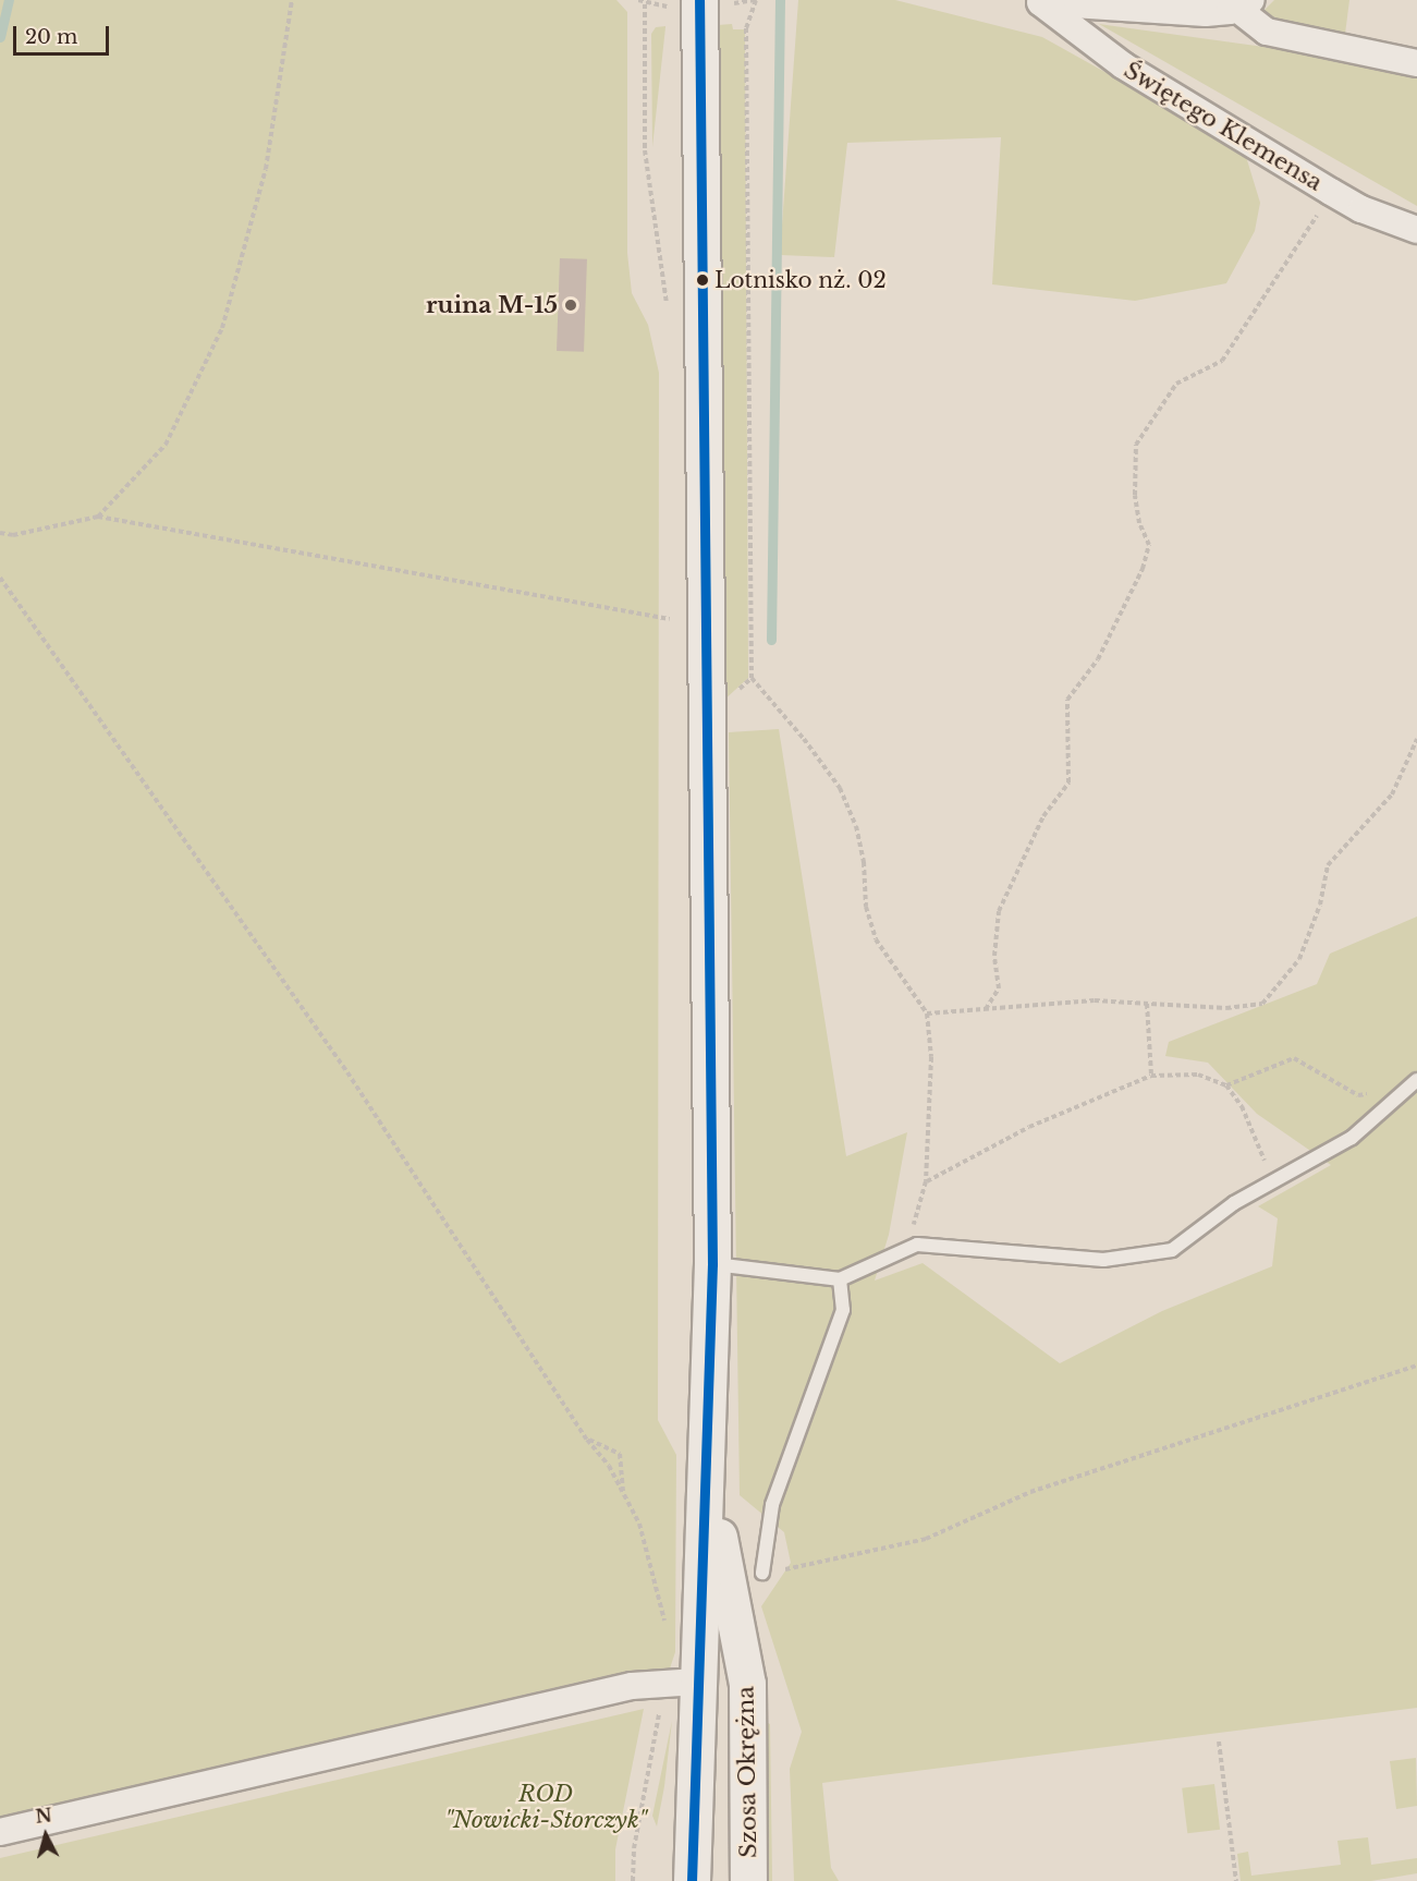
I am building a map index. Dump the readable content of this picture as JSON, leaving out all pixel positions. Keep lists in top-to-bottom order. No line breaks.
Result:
{"streets":{"street":["Świętego Klemensa","Szosa Okrężna"]},"parks":["ROD \"Nowicki-Storczyk\""],"places":["Lotnisko nż. 02","ruina M-15"],"scale_bar":"20 m","north":"top"}
